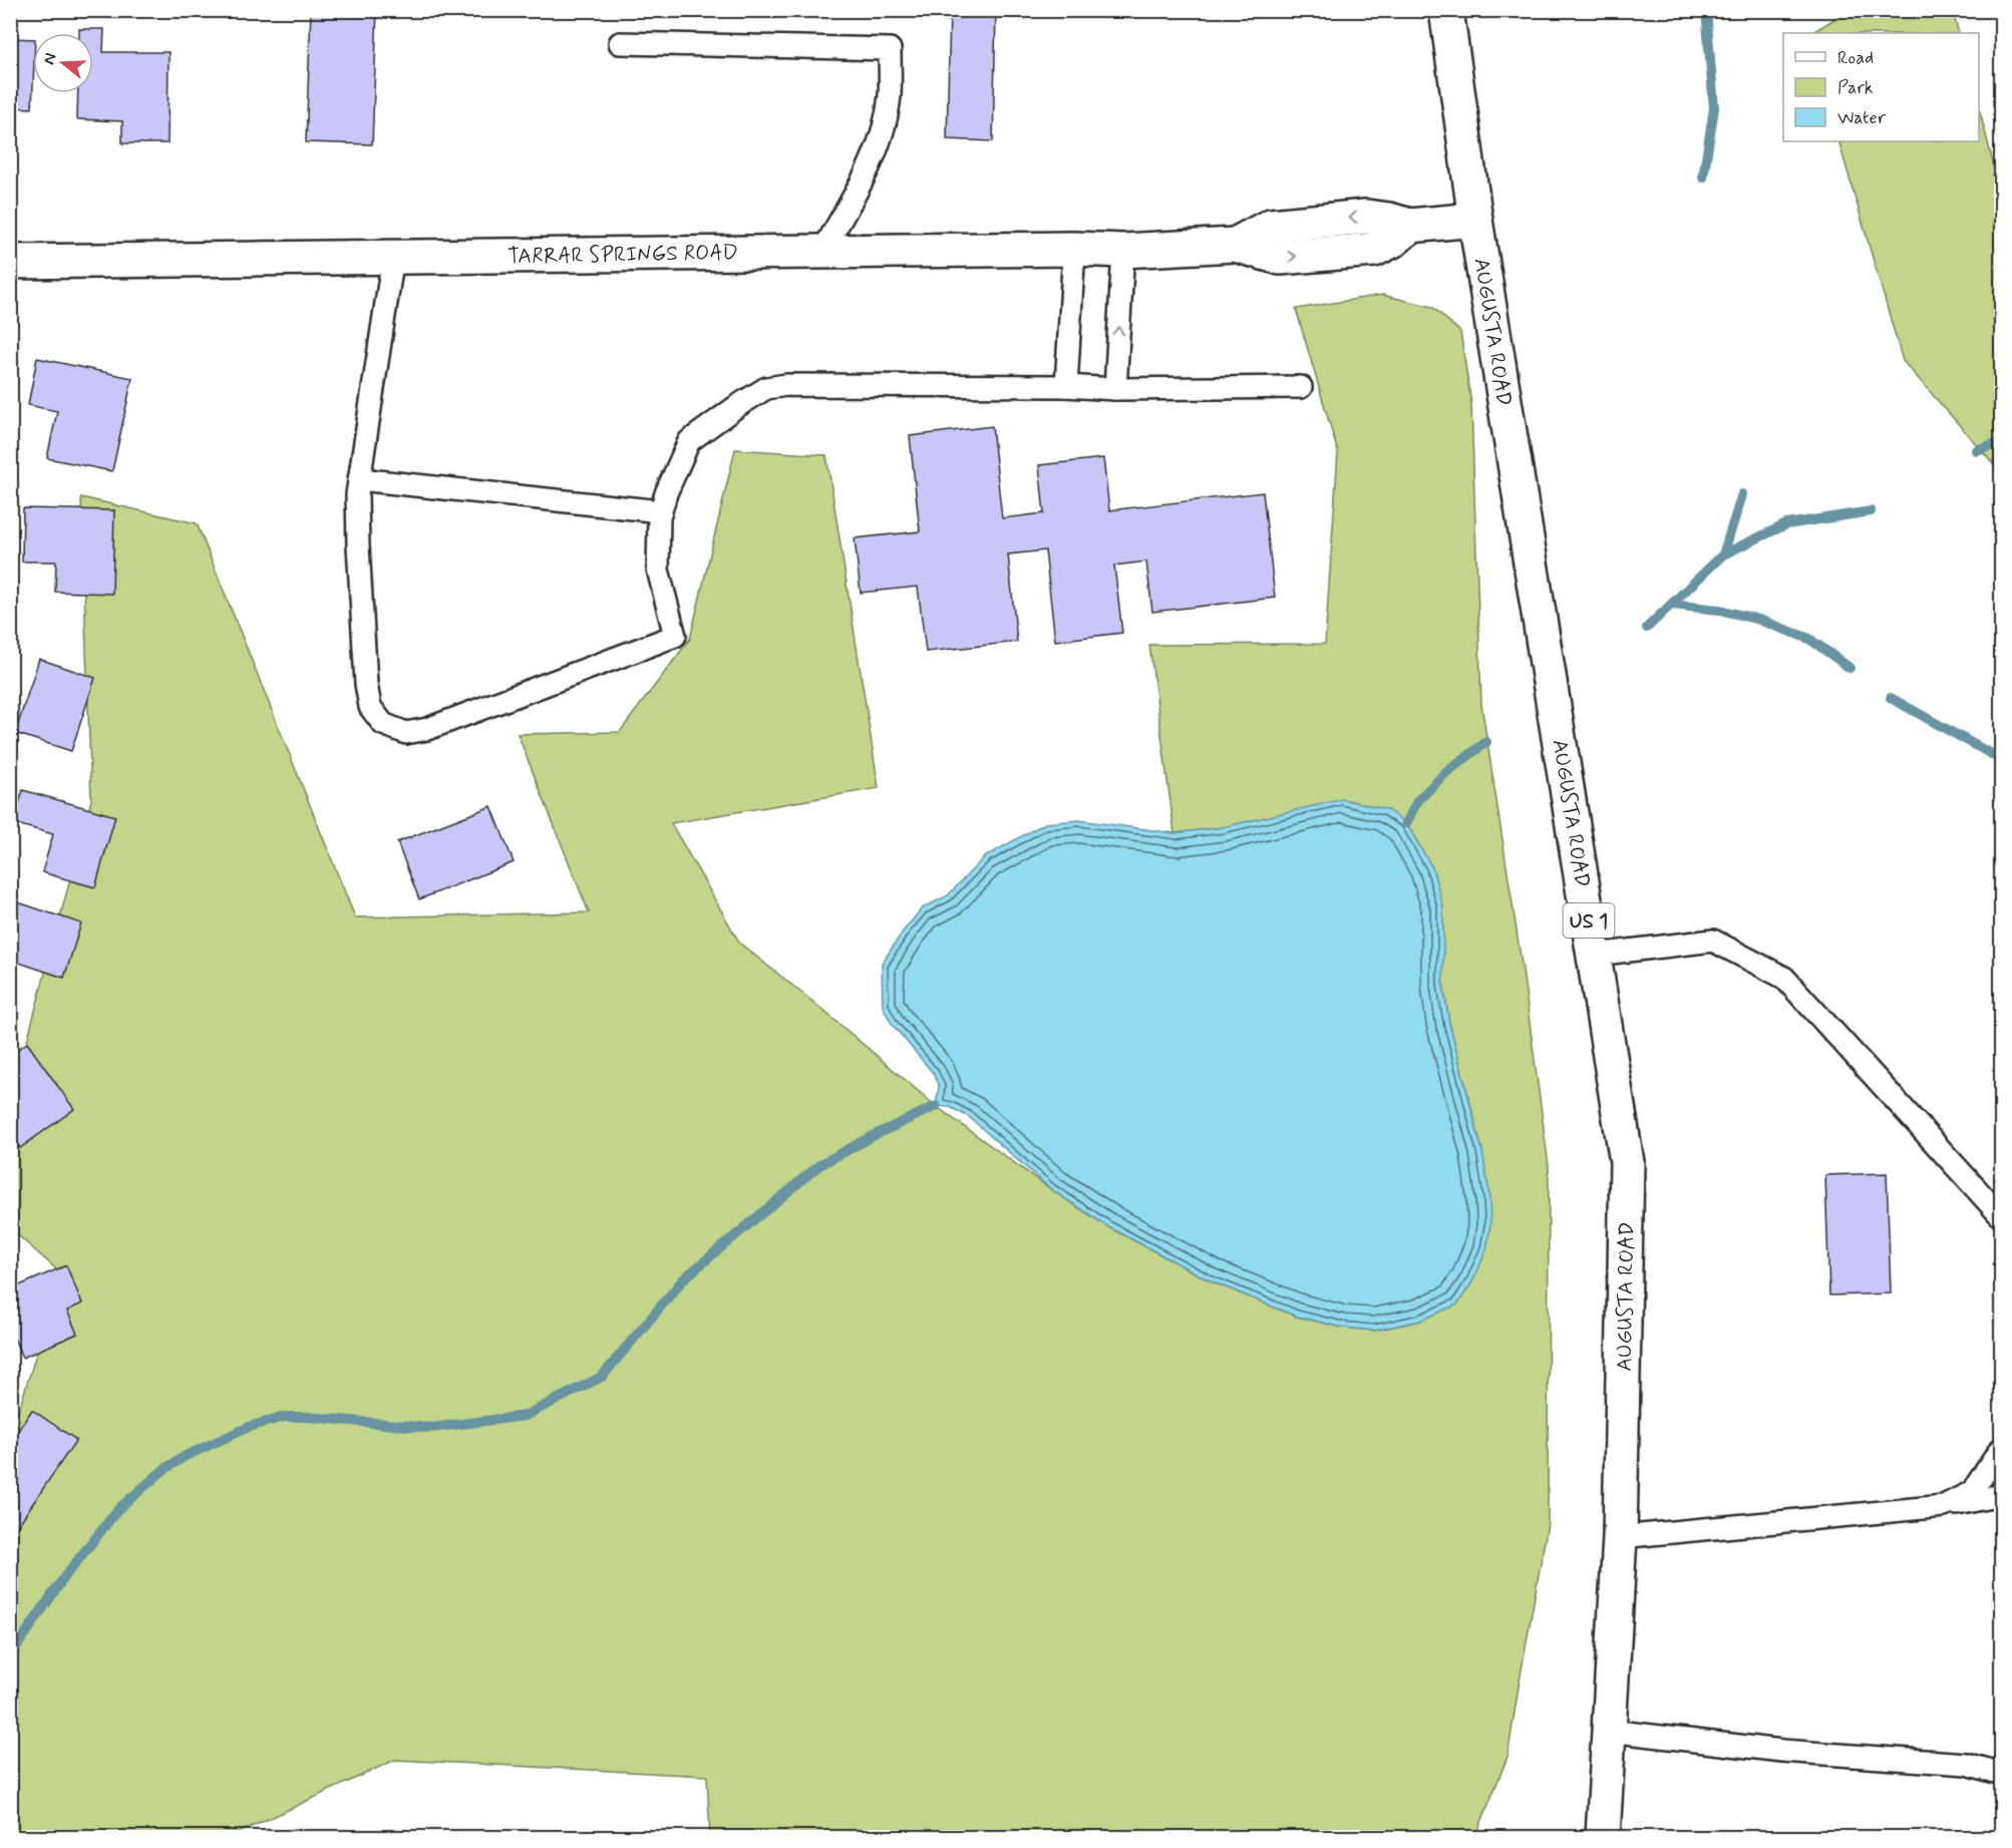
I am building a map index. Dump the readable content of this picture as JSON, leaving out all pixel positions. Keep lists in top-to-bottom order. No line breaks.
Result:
{"streets":{"main road":["TARRAR SPRINGS ROAD","AUGUSTA ROAD","US 1"]},"crossings":[["TARRAR SPRINGS ROAD","AUGUSTA ROAD"]],"legend":["Road","Park","Water"],"north":"left"}
